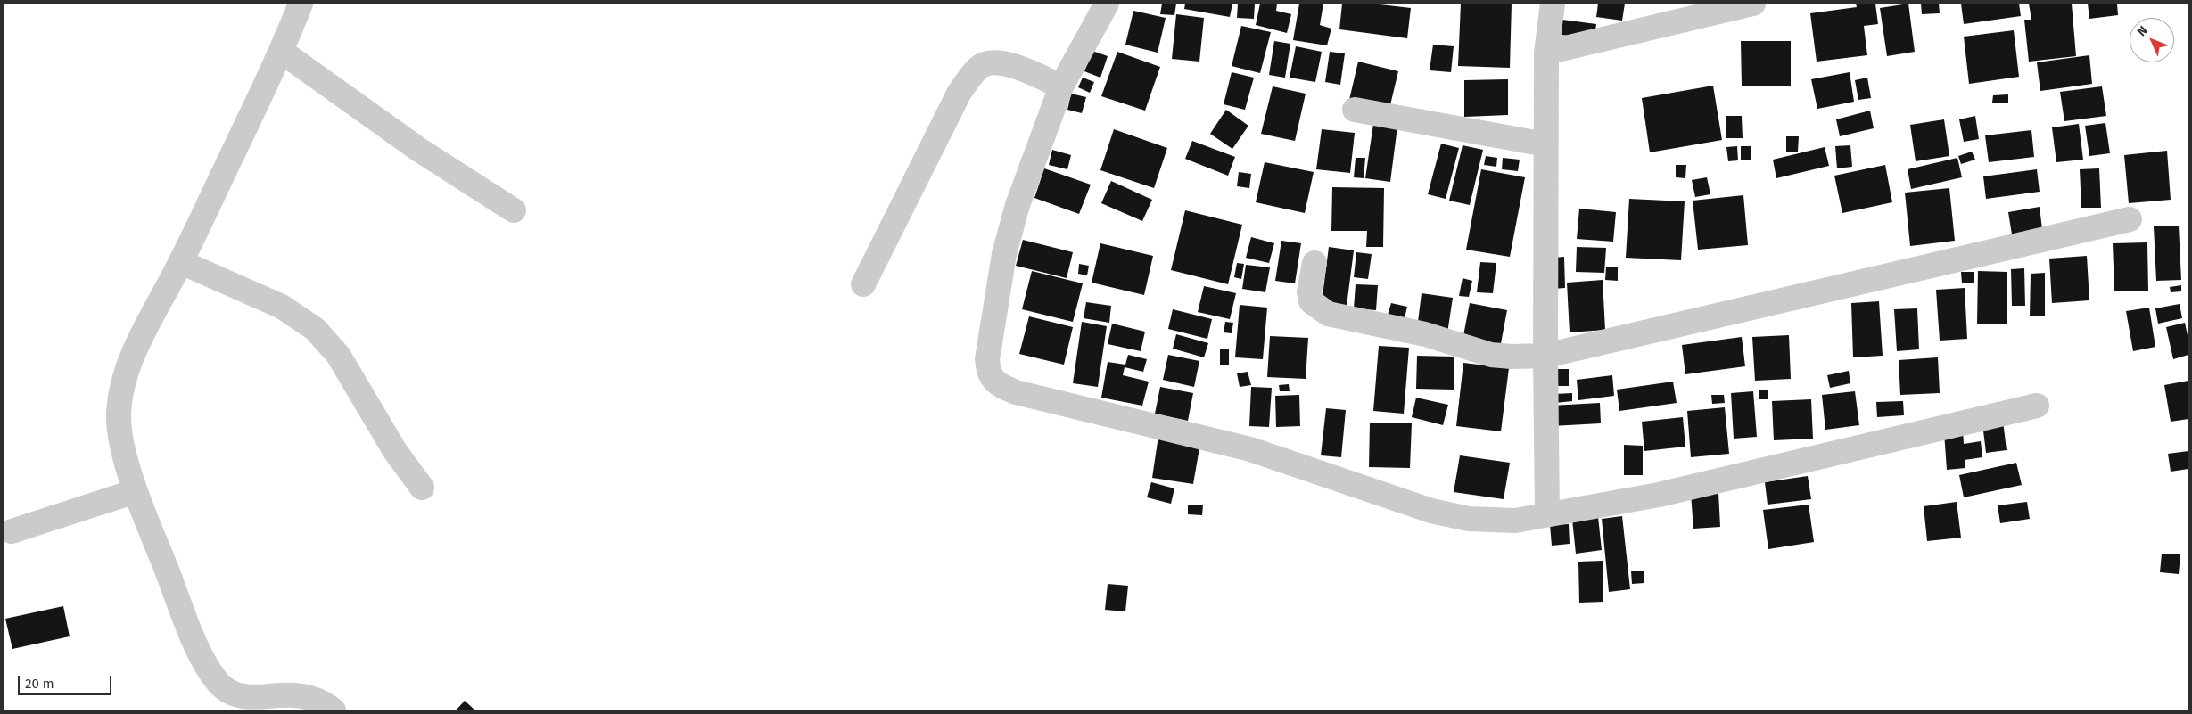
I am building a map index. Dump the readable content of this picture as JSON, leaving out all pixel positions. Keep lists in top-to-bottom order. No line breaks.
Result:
{"scale_bar":"20 m","north":"top left"}
